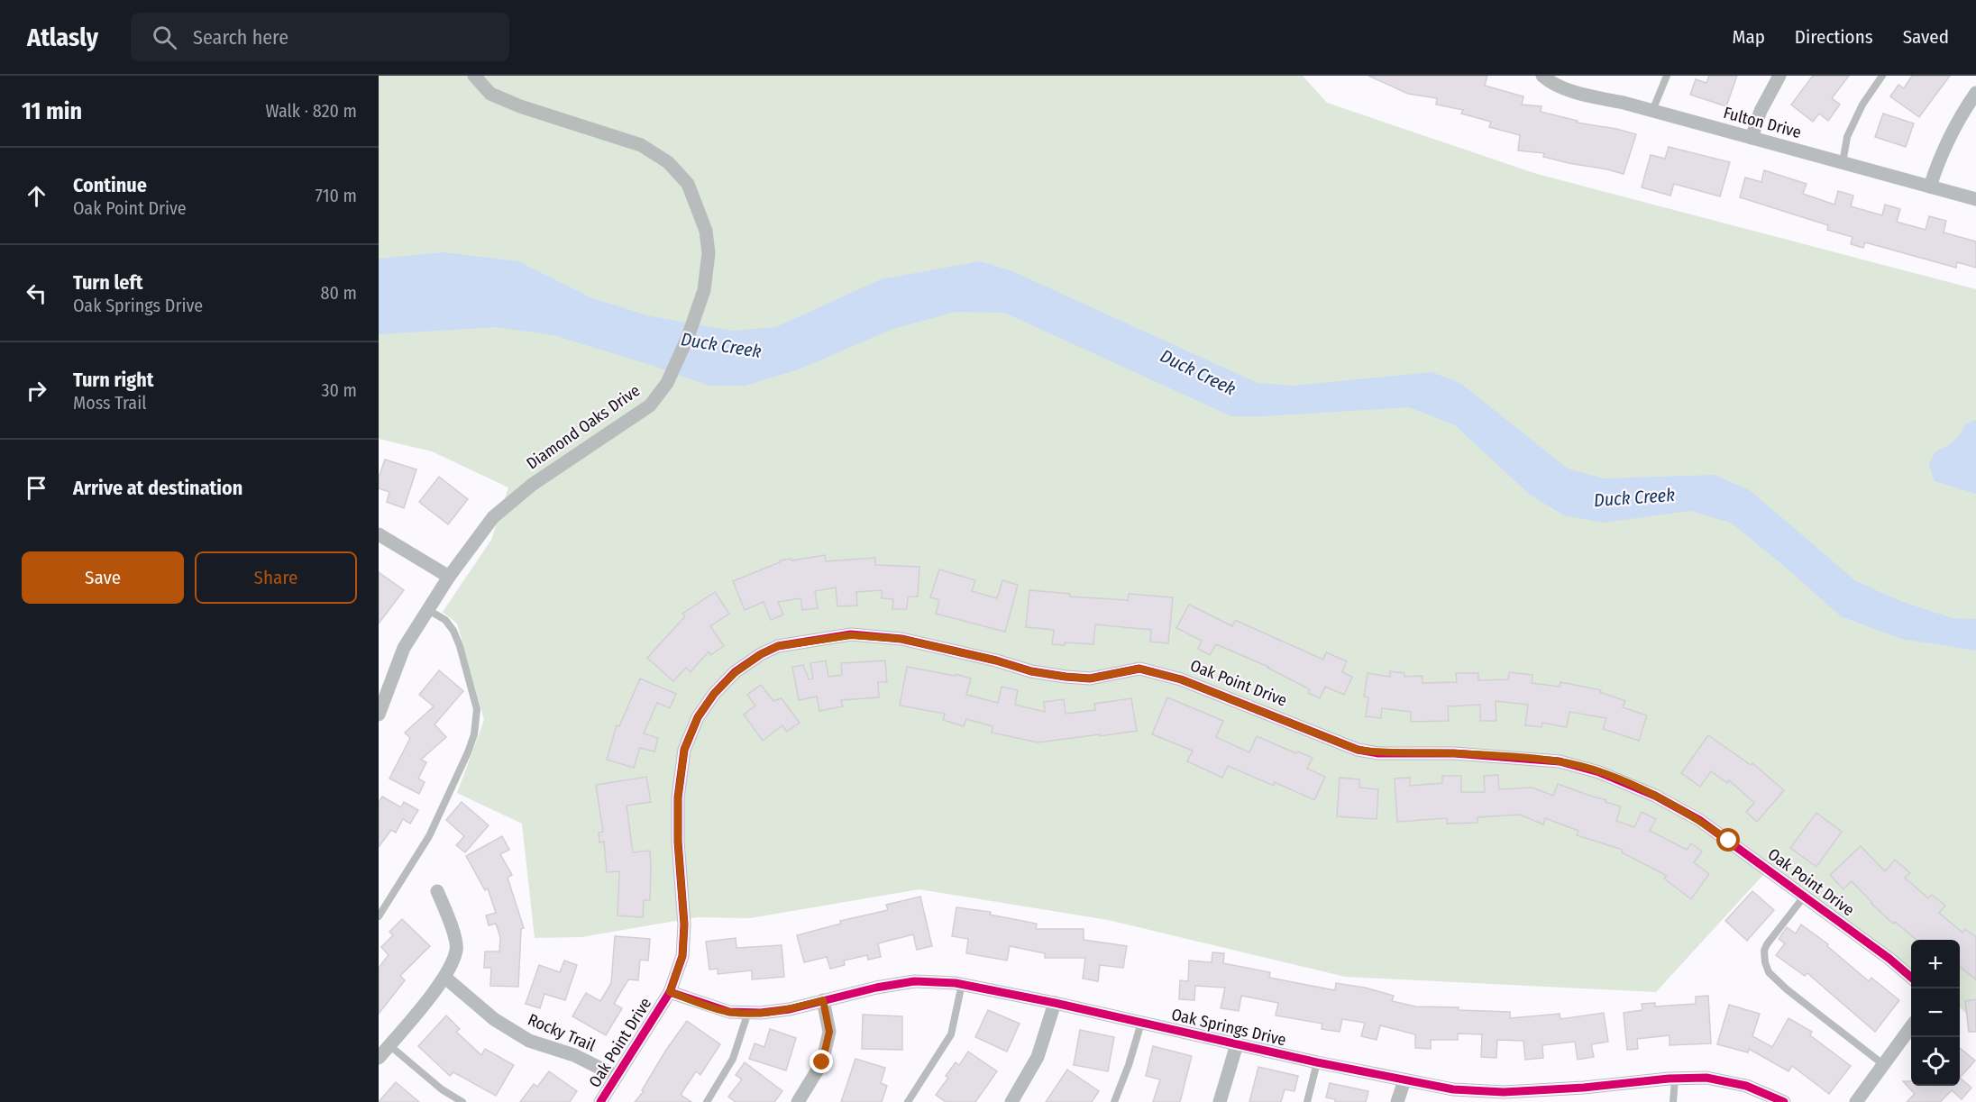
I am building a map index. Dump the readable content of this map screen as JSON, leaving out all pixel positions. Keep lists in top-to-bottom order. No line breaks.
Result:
{"streets":{"street":["Fulton Drive","Diamond Oaks Drive","Oak Point Drive","Oak Springs Drive","Rocky Trail"]},"crossings":[["Oak Point Drive","Oak Springs Drive"],["Oak Point Drive","Rocky Trail"]],"water":["Duck Creek"],"page":{"header":"Atlasly","search":"Search here","nav":["Map","Directions","Saved"],"heading":["11 min","Walk · 820 m"],"list":[["Continue","Oak Point Drive","710 m"],["Turn left","Oak Springs Drive","80 m"],["Turn right","Moss Trail","30 m"],"Arrive at destination"],"buttons":["Save","Share"],"map_buttons":["+","−"]}}
